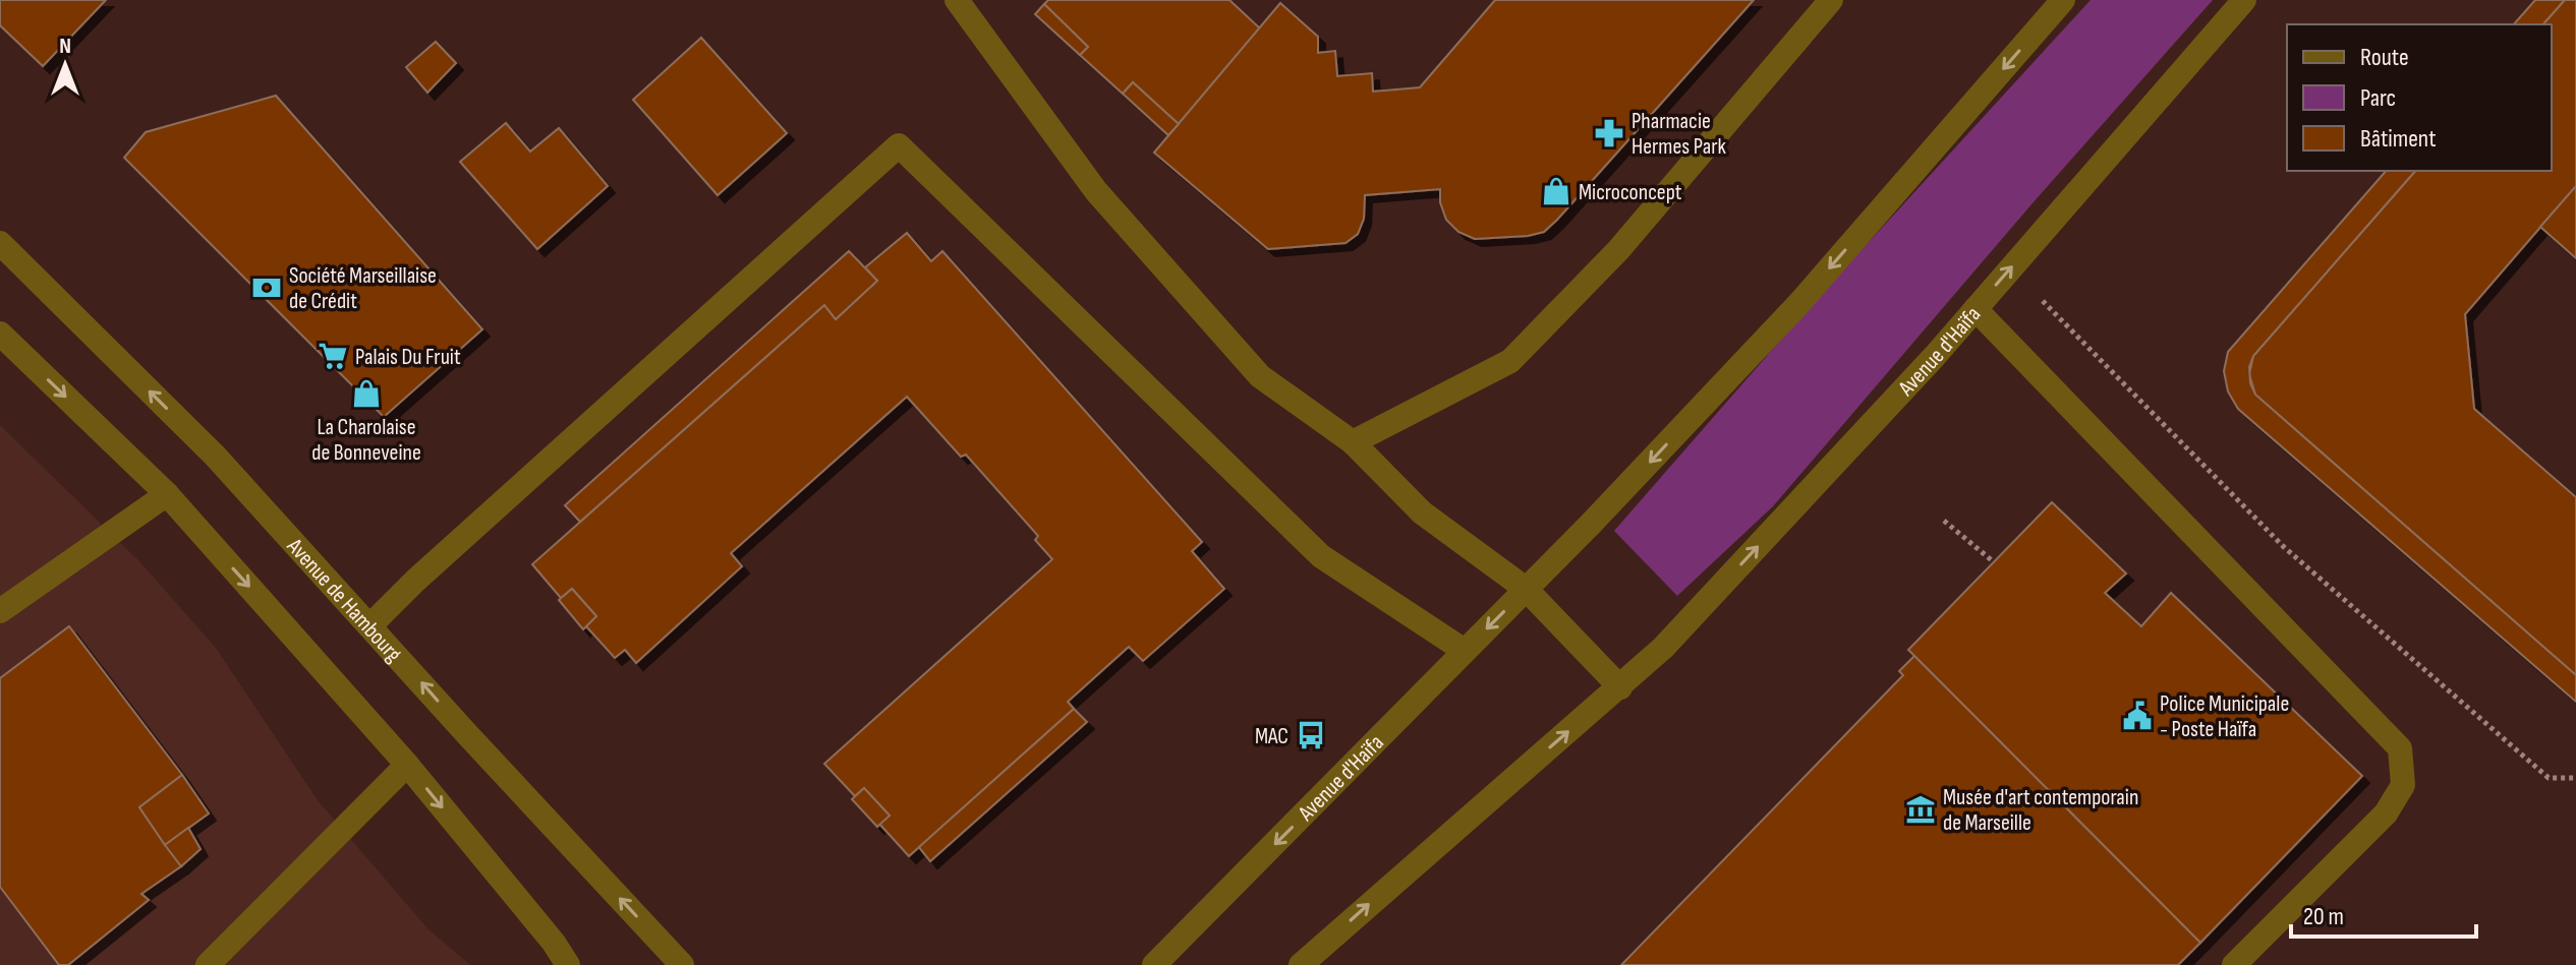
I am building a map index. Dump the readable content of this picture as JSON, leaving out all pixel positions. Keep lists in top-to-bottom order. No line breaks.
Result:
{"streets":{"street":["Avenue d'Haïfa","Avenue de Hambourg"]},"places":{"pharmacy":["Pharmacie Hermes Park"],"shop":["Microconcept","La Charolaise de Bonneveine"],"bank":["Société Marseillaise de Crédit"],"supermarket":["Palais Du Fruit"],"public building":["Police Municipale - Poste Haïfa"],"bus stop":["MAC"],"museum":["Musée d'art contemporain de Marseille"]},"legend":["Route","Parc","Bâtiment"],"scale_bar":"20 m","north":"top"}
